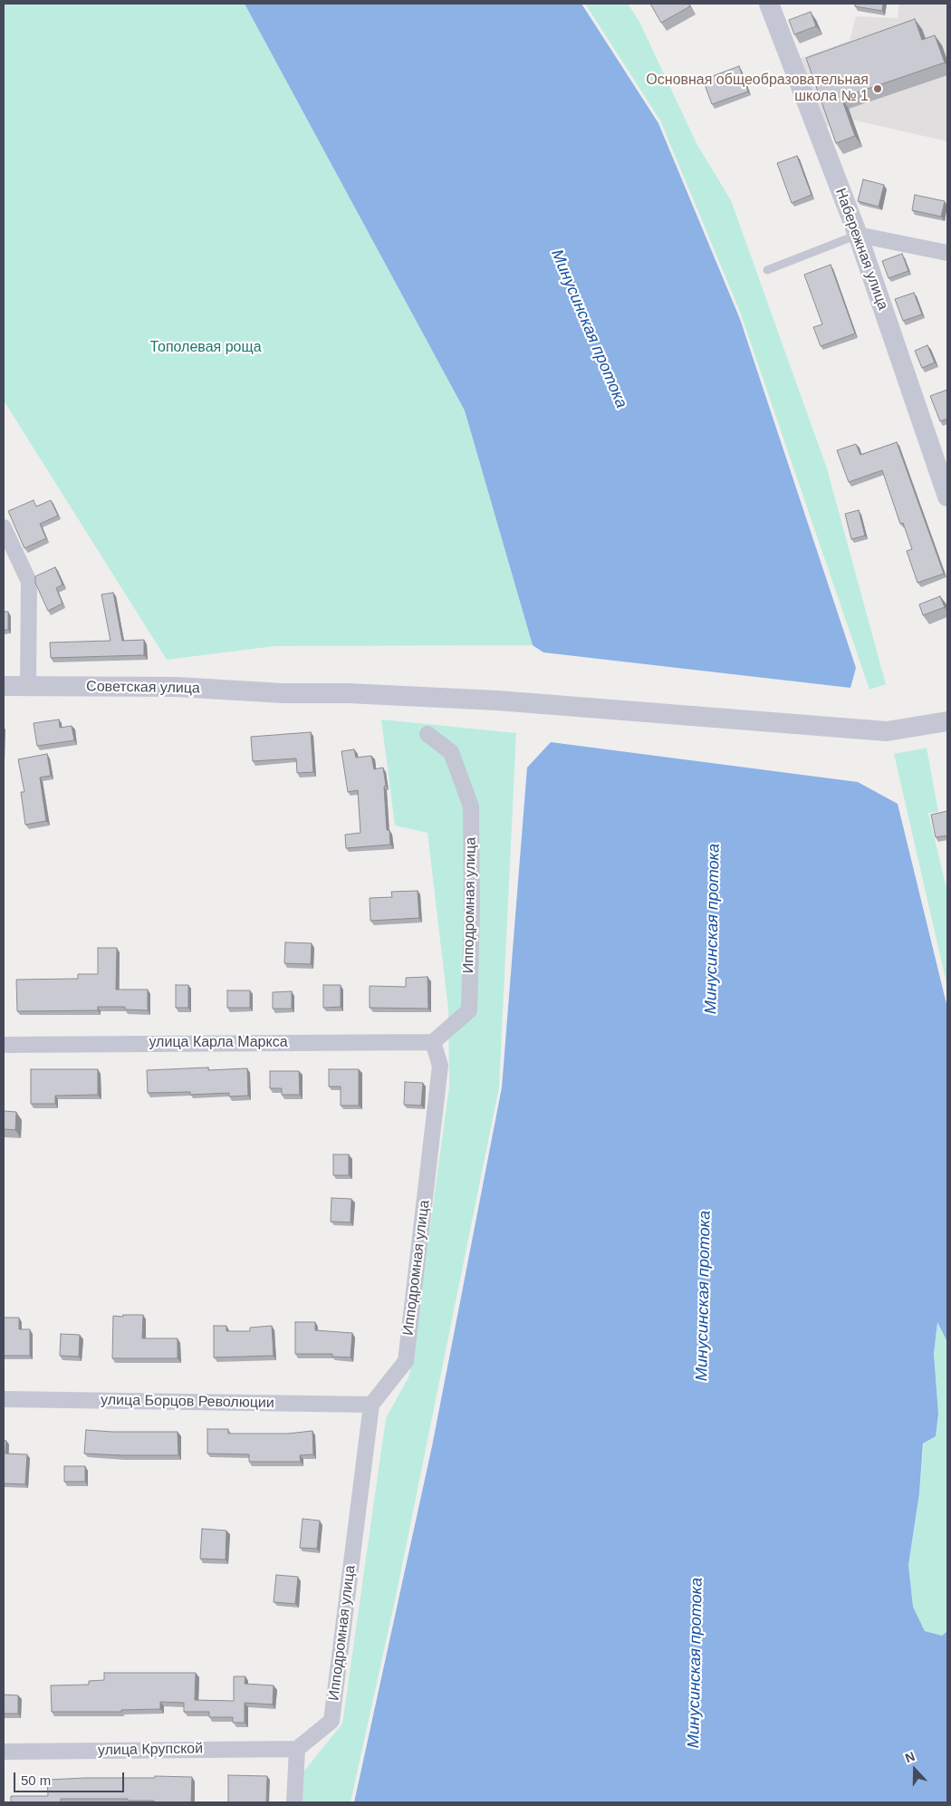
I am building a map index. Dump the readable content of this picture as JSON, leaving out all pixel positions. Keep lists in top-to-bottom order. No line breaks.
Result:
{"streets":{"street":["Набережная улица","Советская улица","Ипподромная улица","улица Карла Маркса","улица Борцов Революции","улица Крупской"]},"crossings":[["Ипподромная улица","улица Карла Маркса"],["Ипподромная улица","улица Борцов Революции"],["Ипподромная улица","улица Крупской"]],"water":["Минусинская протока"],"parks":["Тополевая роща"],"places":["Основная общеобразовательная школа № 1"],"scale_bar":"50 m","north":"top"}
